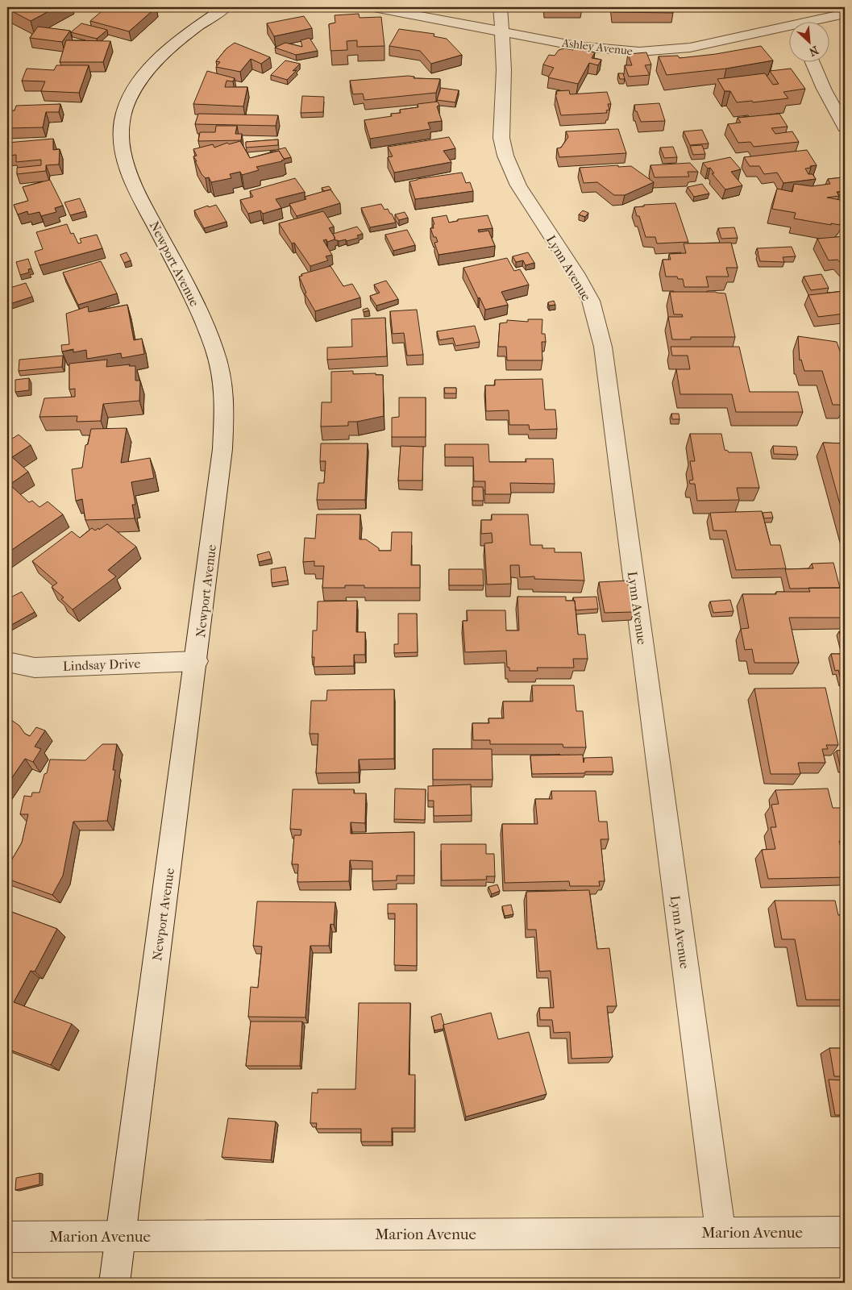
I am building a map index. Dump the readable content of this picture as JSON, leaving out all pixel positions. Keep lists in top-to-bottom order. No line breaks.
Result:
{"streets":{"street":["Ashley Avenue","Newport Avenue","Lynn Avenue","Lindsay Drive","Marion Avenue"]},"crossings":[["Ashley Avenue","Lynn Avenue"],["Newport Avenue","Lindsay Drive"],["Newport Avenue","Marion Avenue"],["Lynn Avenue","Marion Avenue"]],"north":"bottom right"}
